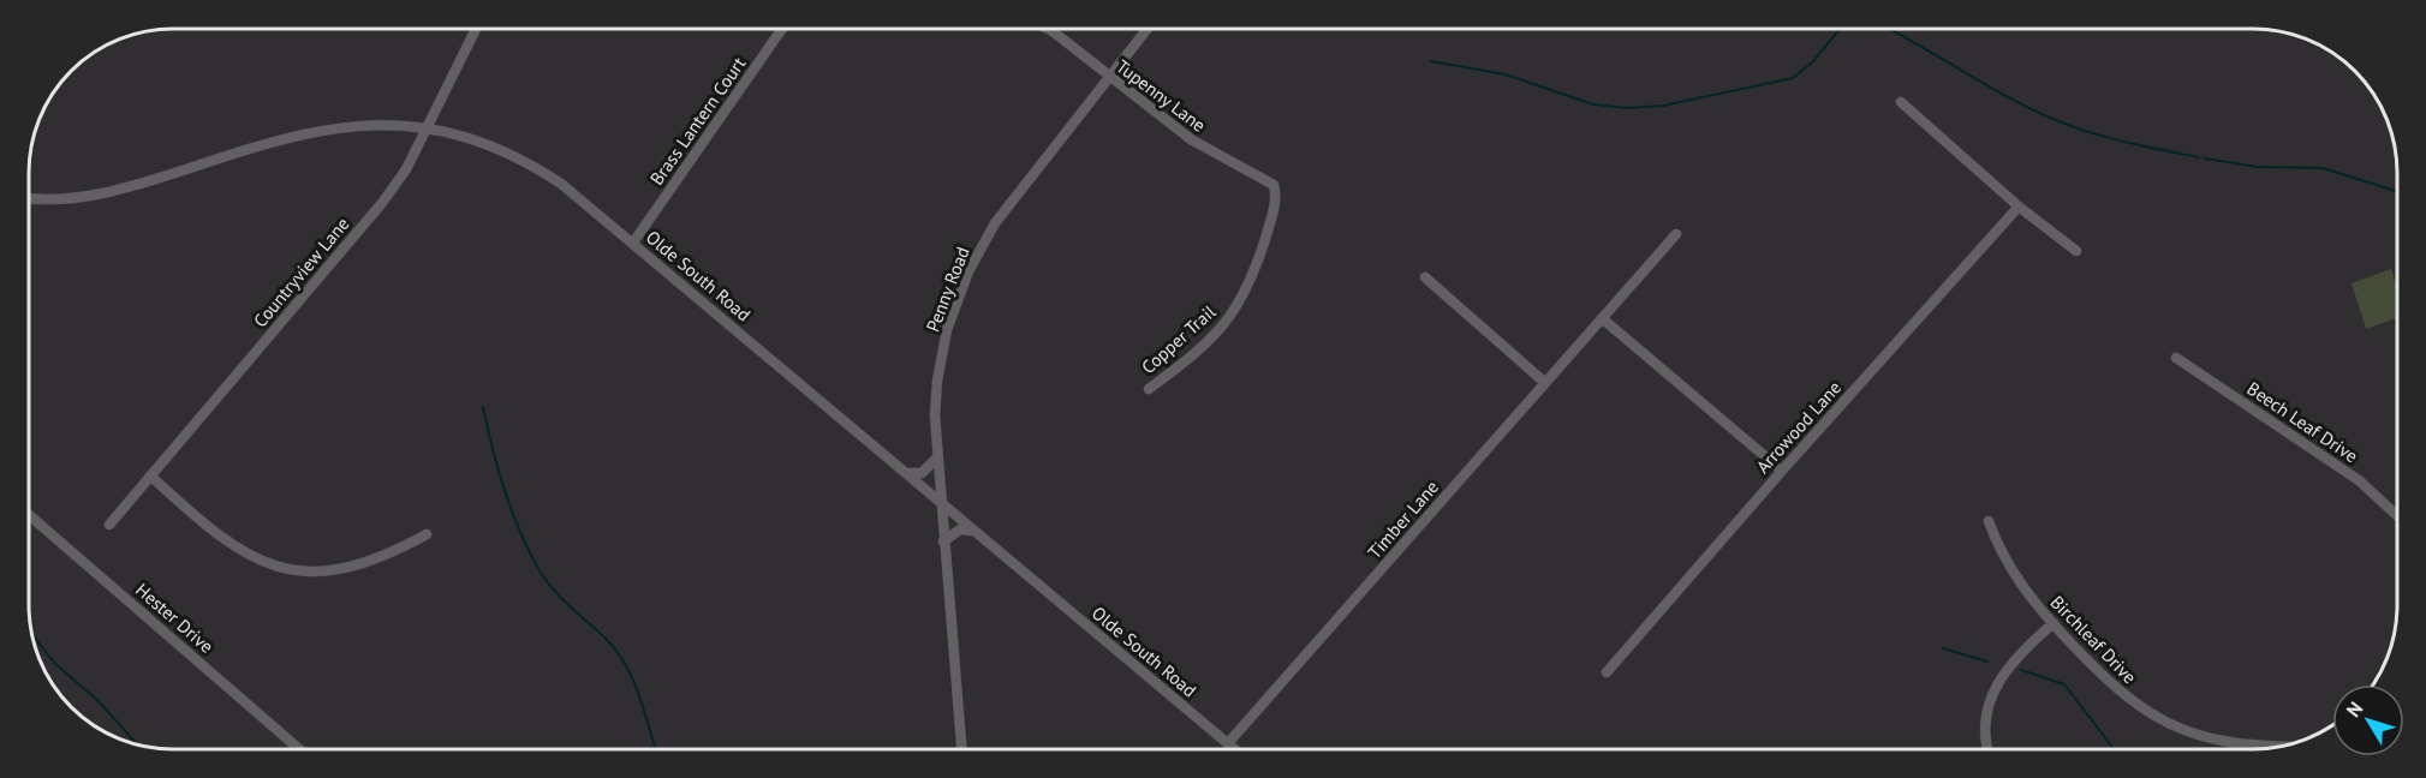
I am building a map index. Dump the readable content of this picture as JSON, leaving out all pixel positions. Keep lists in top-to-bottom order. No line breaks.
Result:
{"streets":{"street":["Tupenny Lane","Brass Lantern Court","Countryview Lane","Olde South Road","Penny Road","Copper Trail","Beech Leaf Drive","Arrowood Lane","Timber Lane","Hester Drive","Birchleaf Drive"]},"crossings":[["Tupenny Lane","Penny Road"],["Tupenny Lane","Copper Trail"],["Brass Lantern Court","Olde South Road"],["Countryview Lane","Olde South Road"],["Olde South Road","Penny Road"],["Olde South Road","Timber Lane"]],"north":"top left"}
